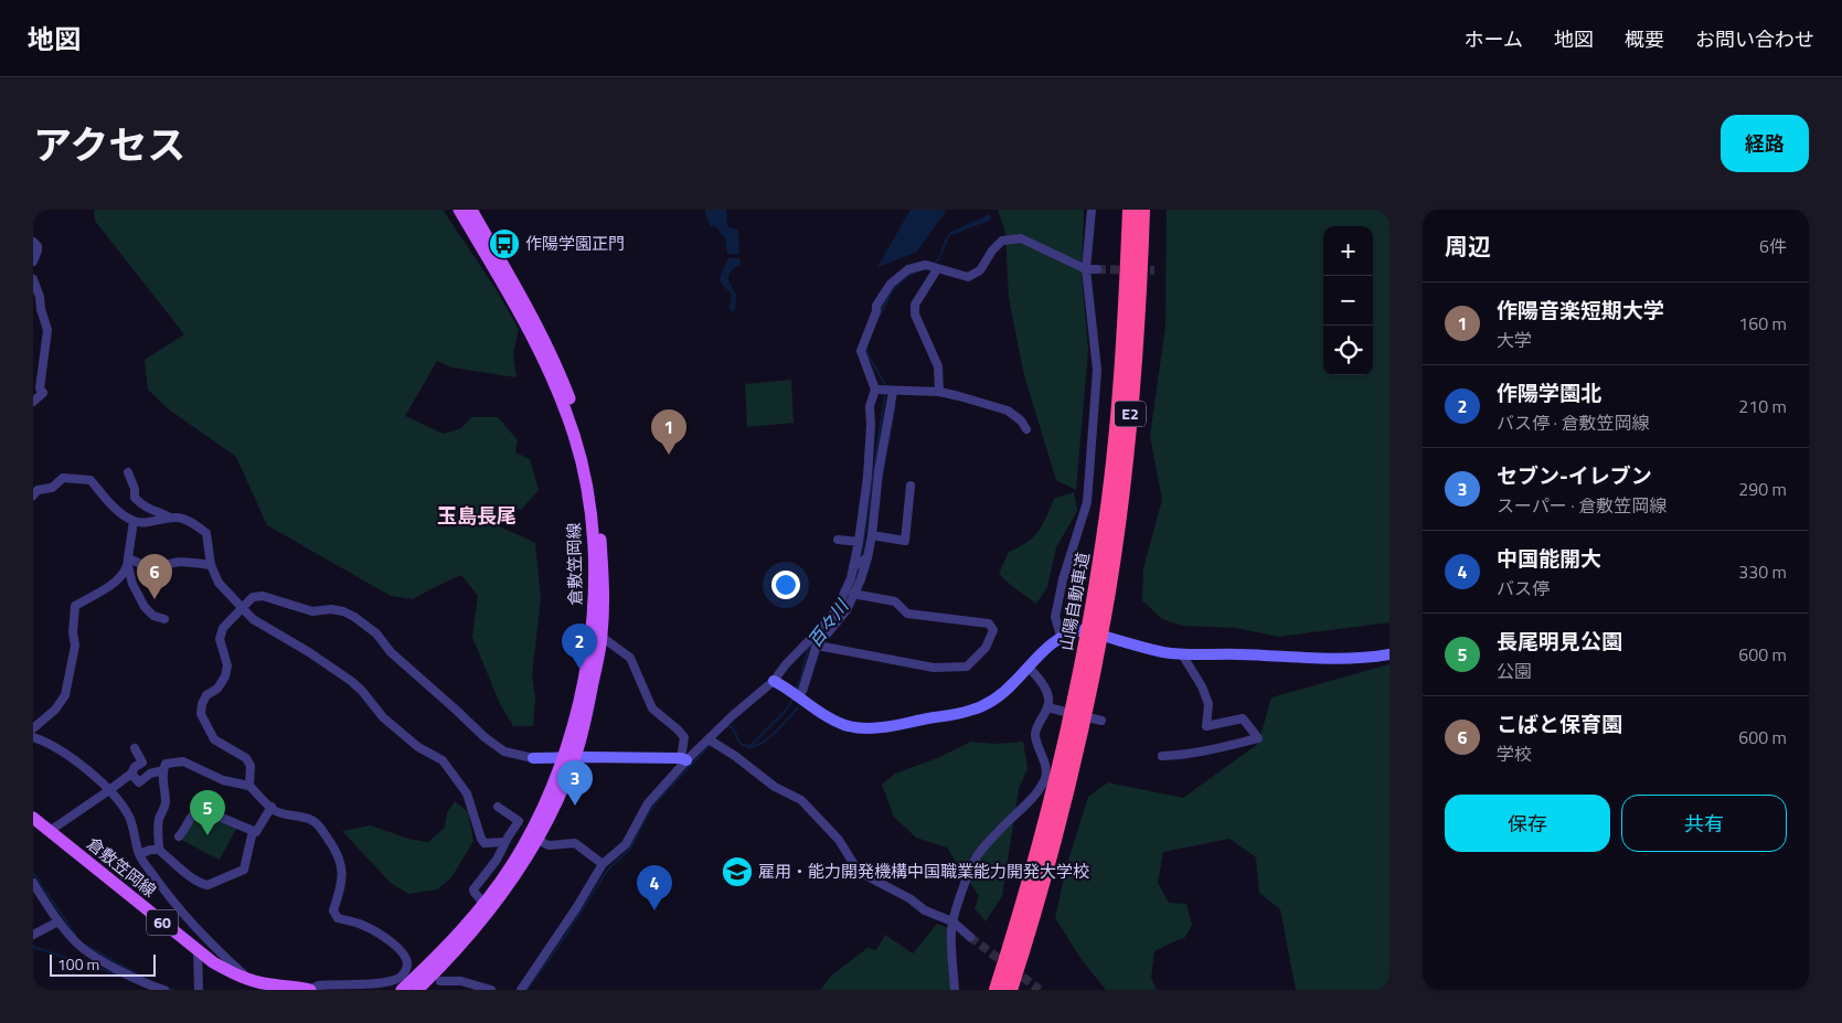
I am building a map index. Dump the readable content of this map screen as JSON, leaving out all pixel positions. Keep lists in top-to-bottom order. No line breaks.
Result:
{"streets":{"highway":["E2","山陽自動車道"],"main road":["倉敷笠岡線","60"]},"districts":["玉島長尾"],"water":["百々川"],"places":{"bus stop":["作陽学園正門"],"school or university":["雇用・能力開発機構中国職業能力開発大学校"]},"scale_bar":"100 m","page":{"header":"地図","nav":["ホーム","地図","概要","お問い合わせ"],"title":"アクセス","buttons":["経路",["保存","共有"]],"heading":["周辺","6件"],"map_buttons":["+","−"],"list":[{"mark":"1","name":"作陽音楽短期大学","note":"大学","value":"160 m"},{"mark":"2","name":"作陽学園北","note":"バス停 · 倉敷笠岡線","value":"210 m"},{"mark":"3","name":"セブン-イレブン","note":"スーパー · 倉敷笠岡線","value":"290 m"},{"mark":"4","name":"中国能開大","note":"バス停","value":"330 m"},{"mark":"5","name":"長尾明見公園","note":"公園","value":"600 m"},{"mark":"6","name":"こばと保育園","note":"学校","value":"600 m"}],"pins":["1","6","2","3","5","4"],"scale":"100 m"}}
